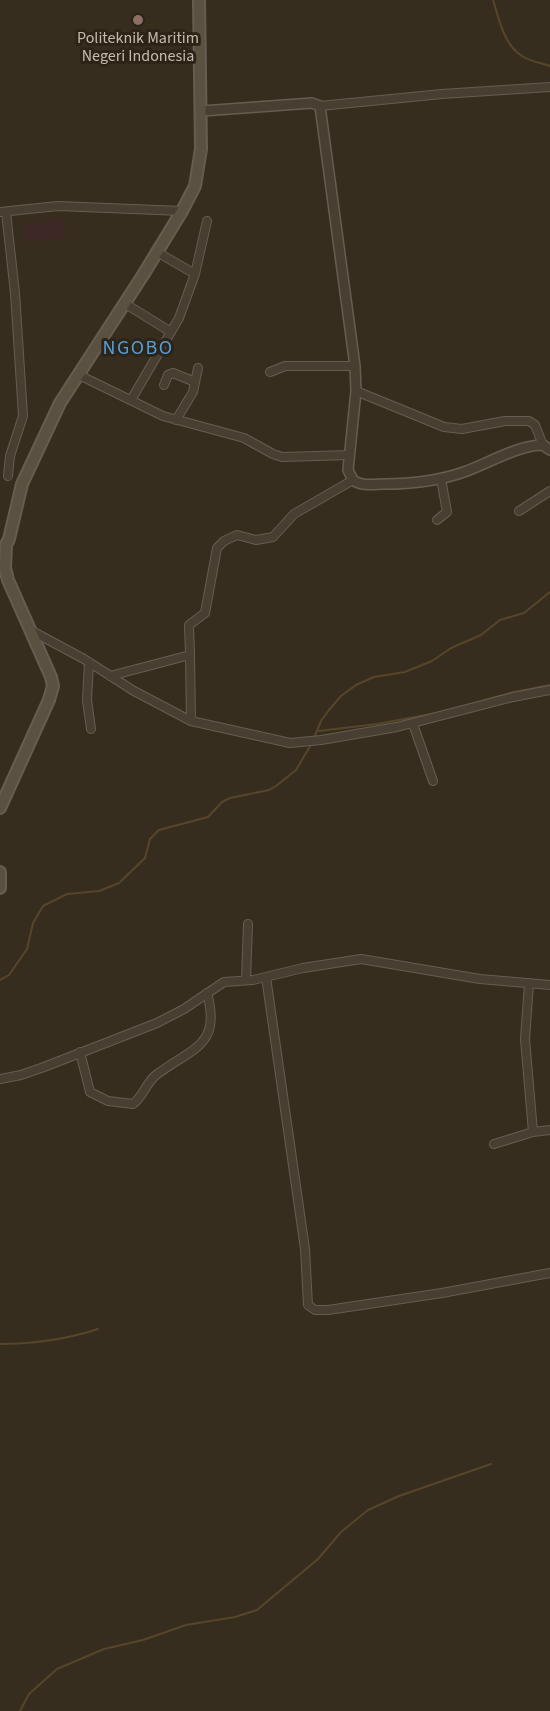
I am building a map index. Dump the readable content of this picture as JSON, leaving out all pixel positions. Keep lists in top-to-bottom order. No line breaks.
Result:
{"districts":["NGOBO"],"places":["Politeknik Maritim Negeri Indonesia"]}
